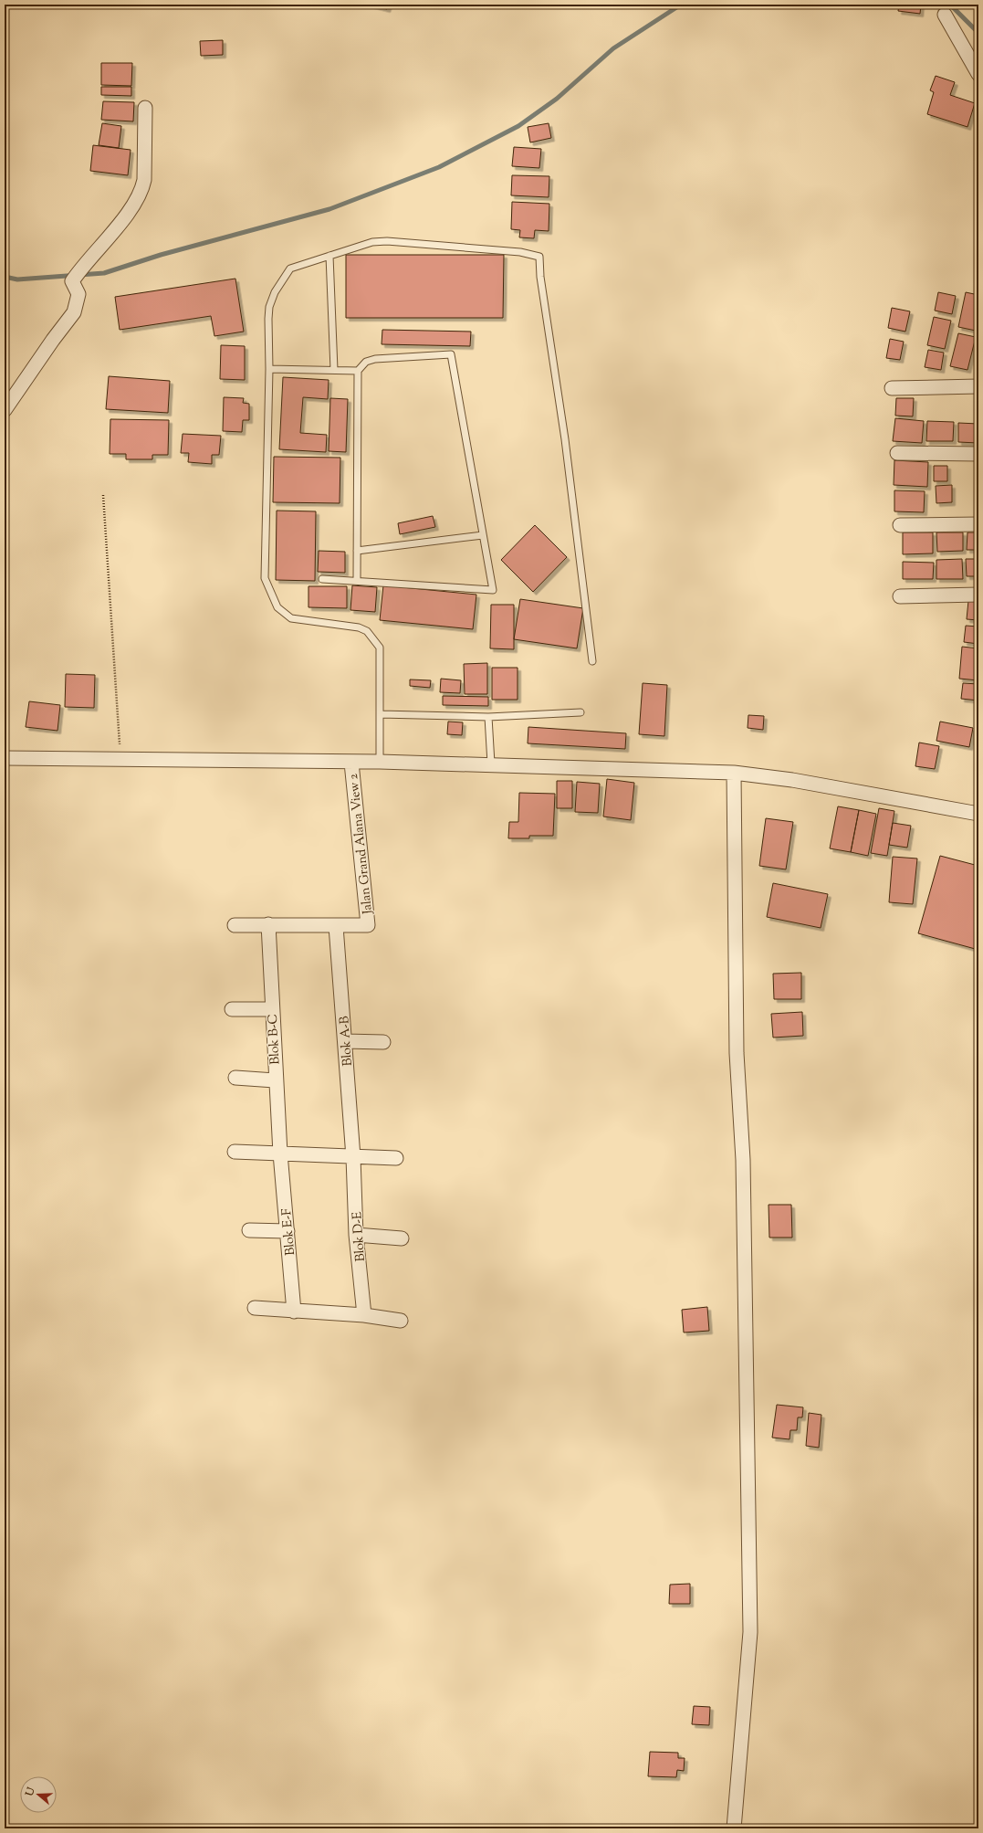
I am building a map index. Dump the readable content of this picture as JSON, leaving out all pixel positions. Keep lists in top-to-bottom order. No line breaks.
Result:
{"streets":{"street":["Jalan Grand Alana View 2","Blok B-C","Blok A-B","Blok E-F","Blok D-E"]},"crossings":[["Jalan Grand Alana View 2","Blok A-B"],["Blok B-C","Blok E-F"],["Blok A-B","Blok D-E"]],"north":"left"}
